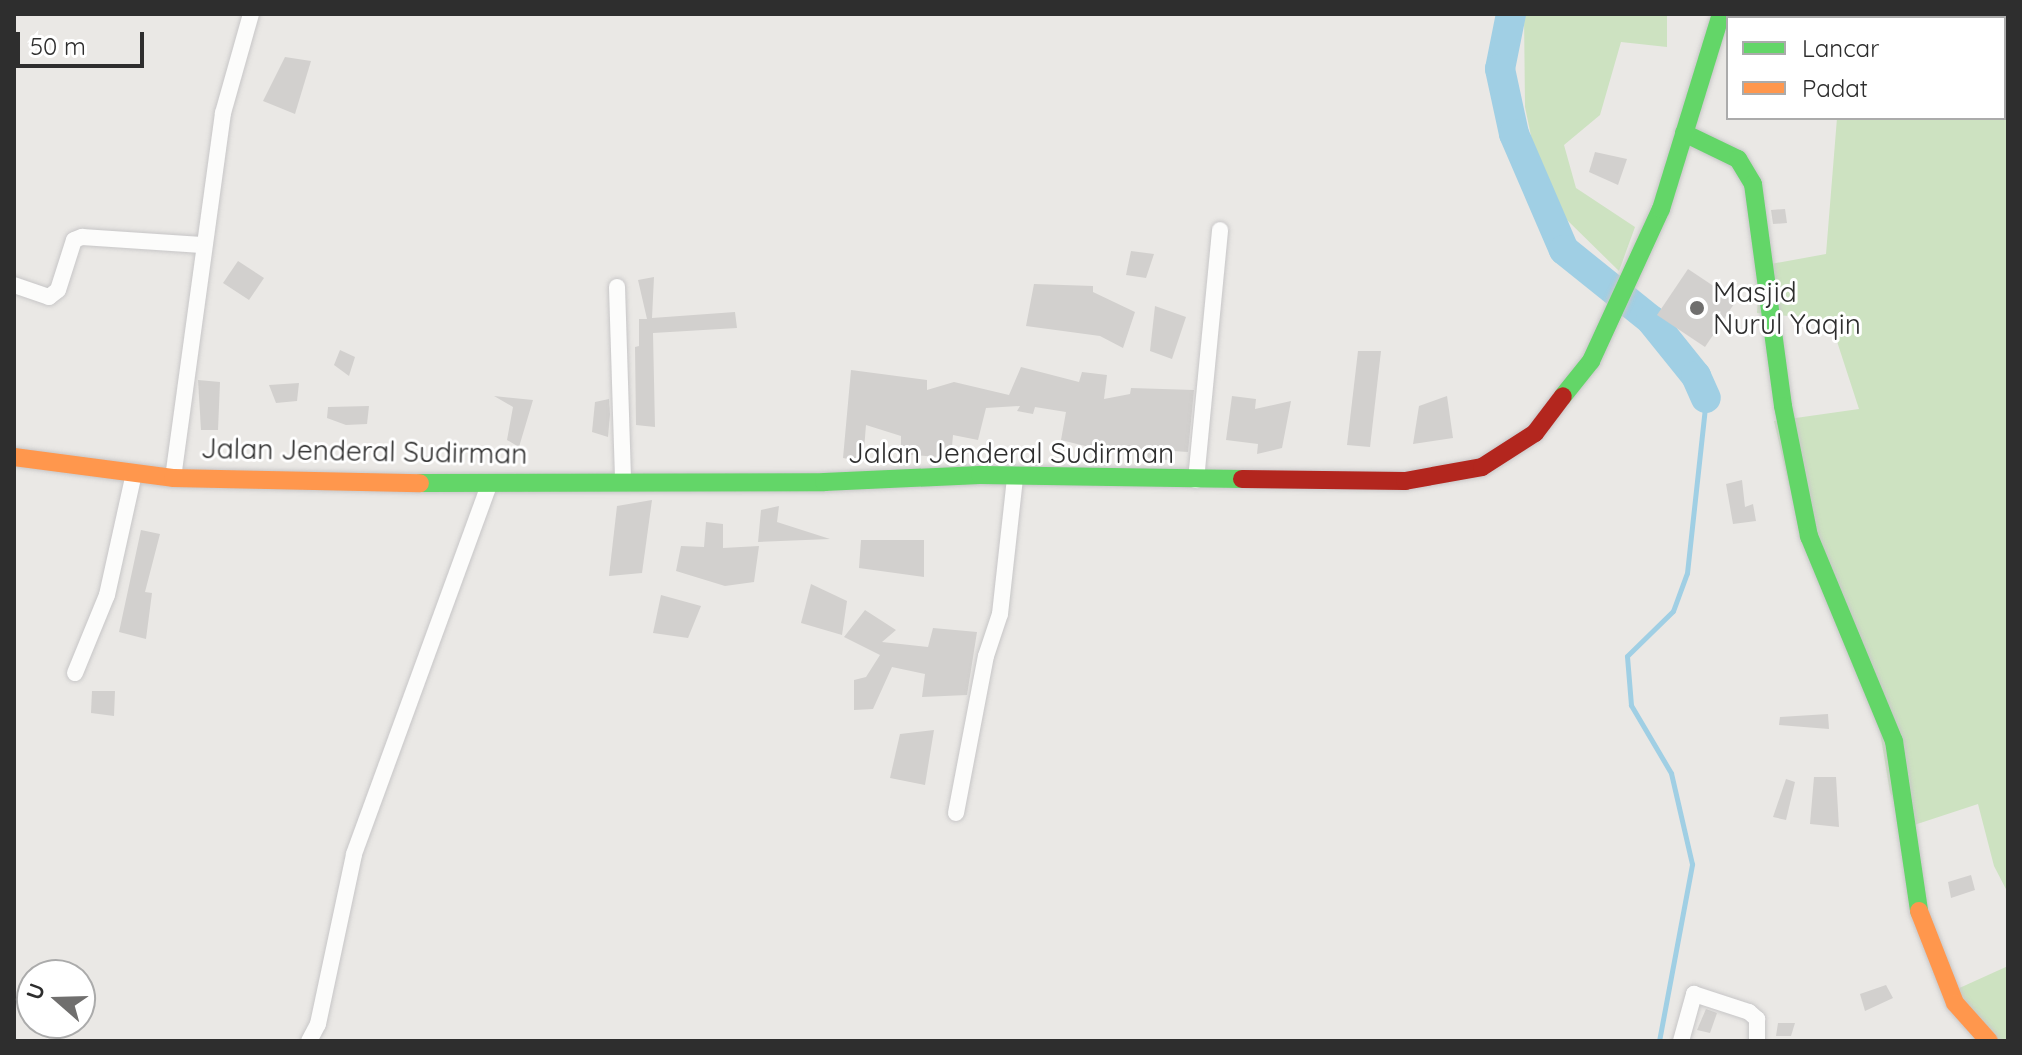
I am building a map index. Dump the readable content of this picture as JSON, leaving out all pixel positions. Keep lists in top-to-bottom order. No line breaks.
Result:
{"streets":{"main road":["Jalan Jenderal Sudirman"]},"places":["Masjid Nurul Yaqin"],"legend":["Lancar","Padat"],"scale_bar":"50 m","north":"left"}
